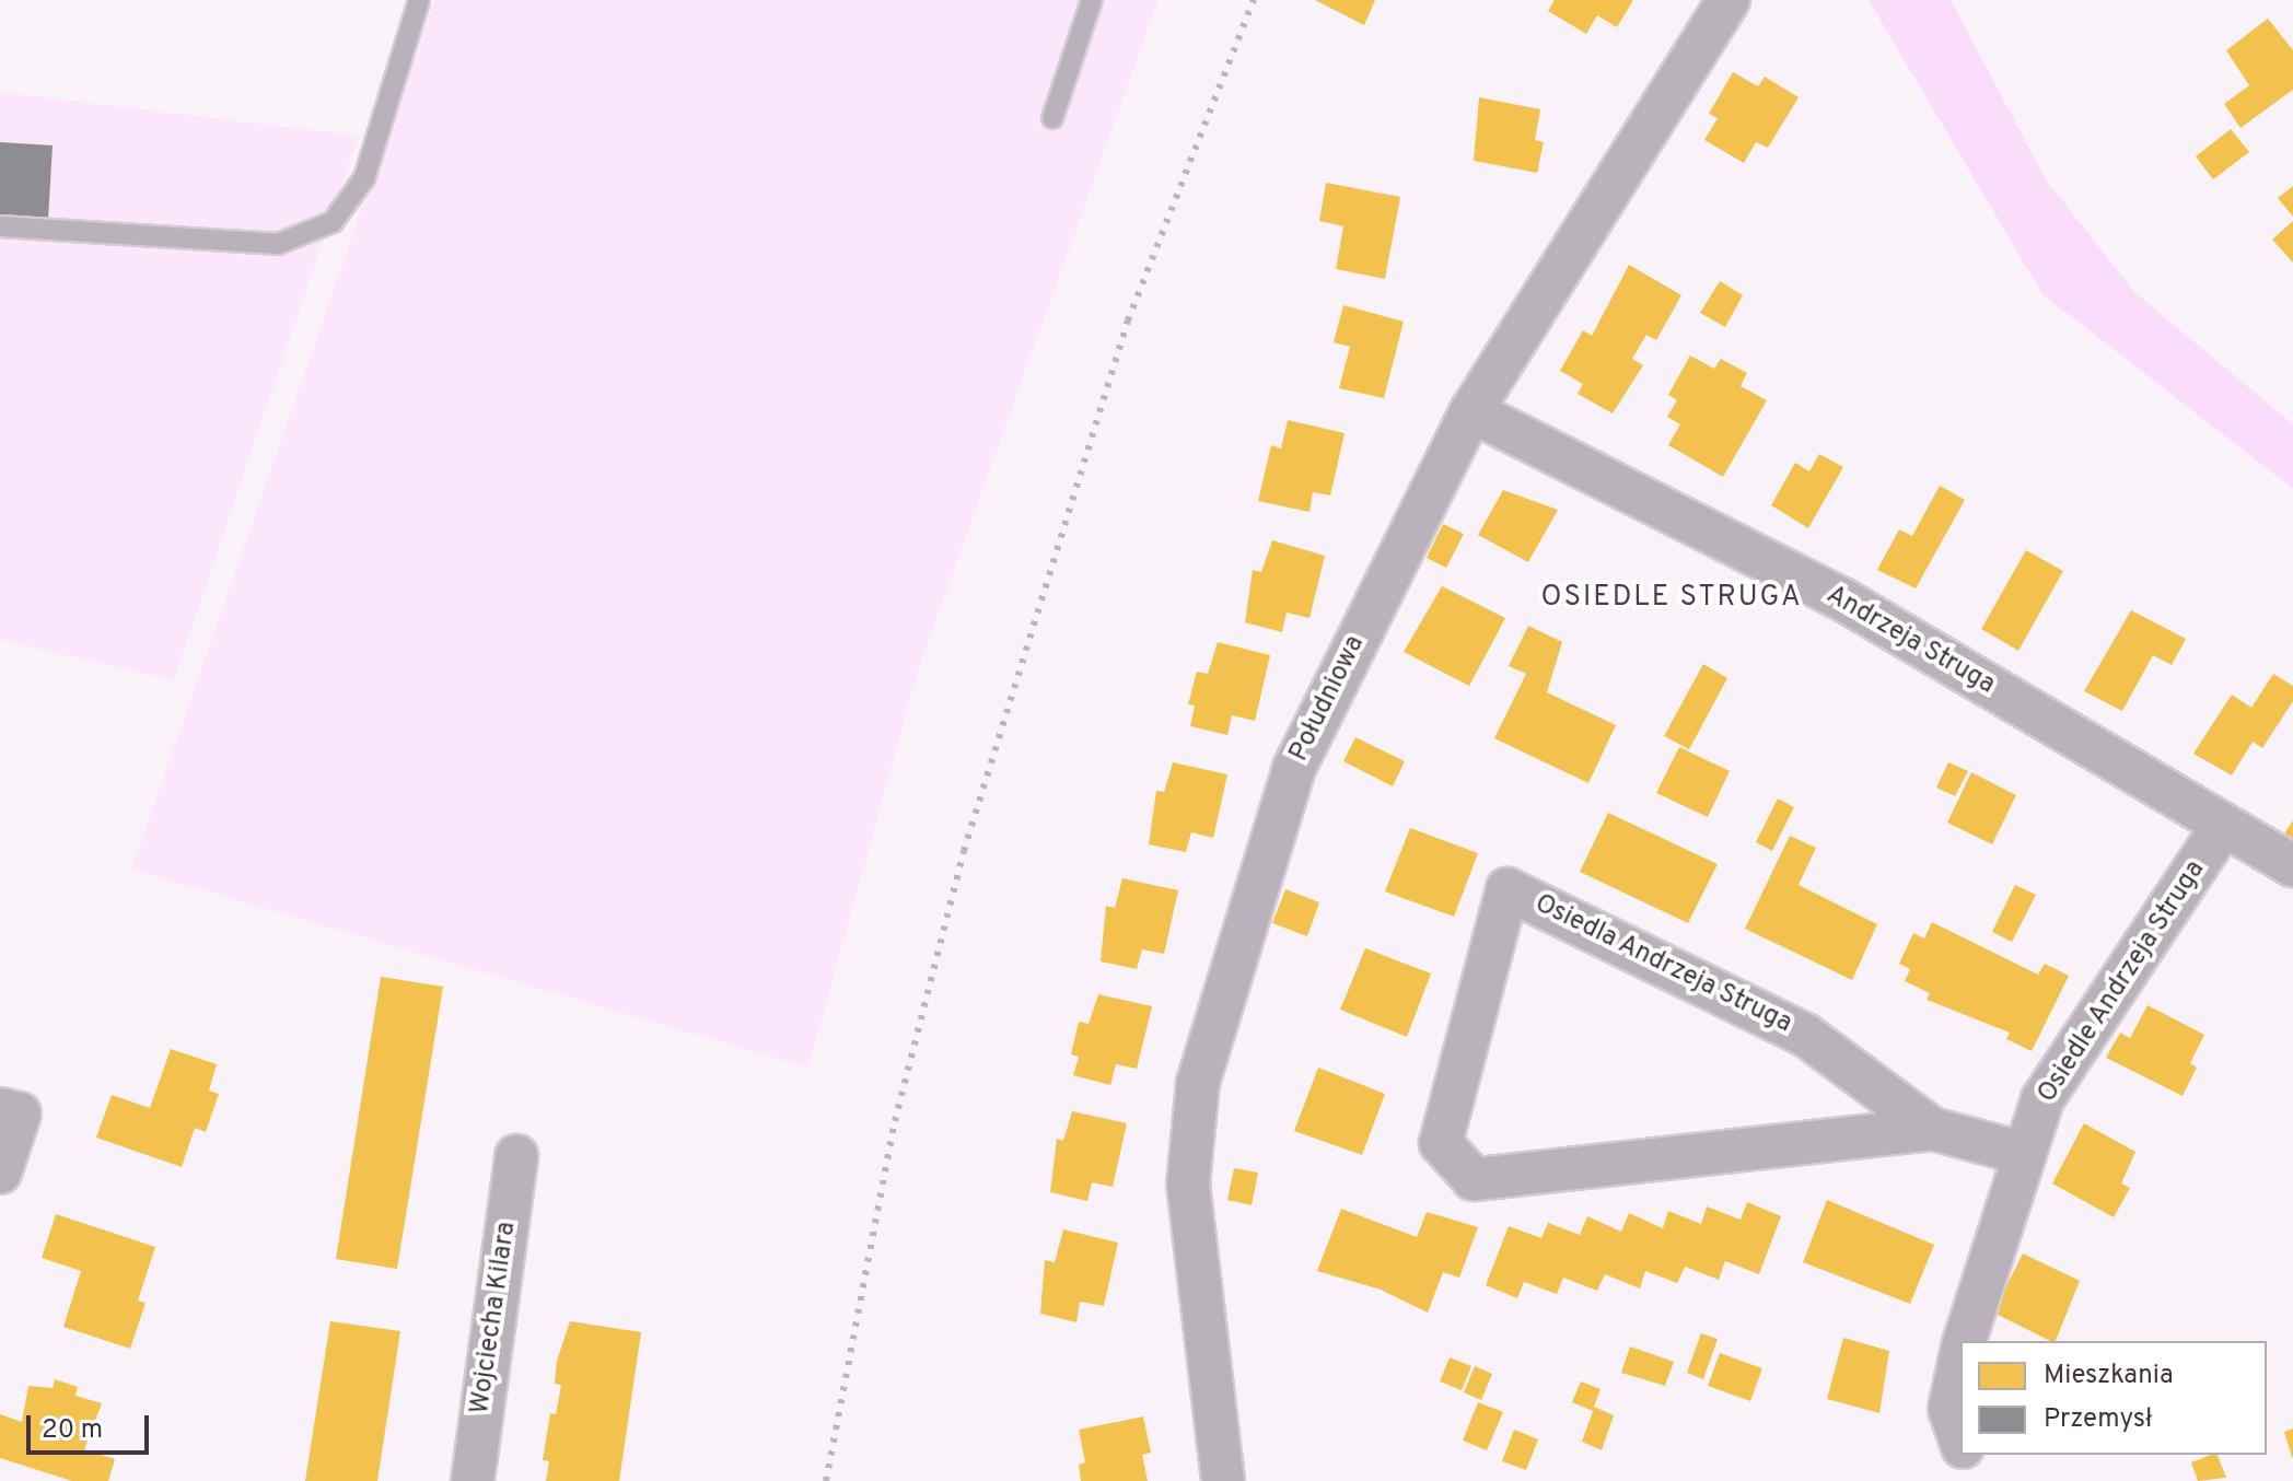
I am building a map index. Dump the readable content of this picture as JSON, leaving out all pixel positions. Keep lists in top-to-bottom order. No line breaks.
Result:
{"streets":{"street":["Andrzeja Struga","Południowa","Osiedla Andrzeja Struga","Osiedle Andrzeja Struga","Wojciecha Kilara"]},"crossings":[["Andrzeja Struga","Południowa"],["Andrzeja Struga","Osiedle Andrzeja Struga"],["Osiedla Andrzeja Struga","Osiedle Andrzeja Struga"]],"districts":["OSIEDLE STRUGA"],"legend":["Mieszkania","Przemysł"],"scale_bar":"20 m"}
